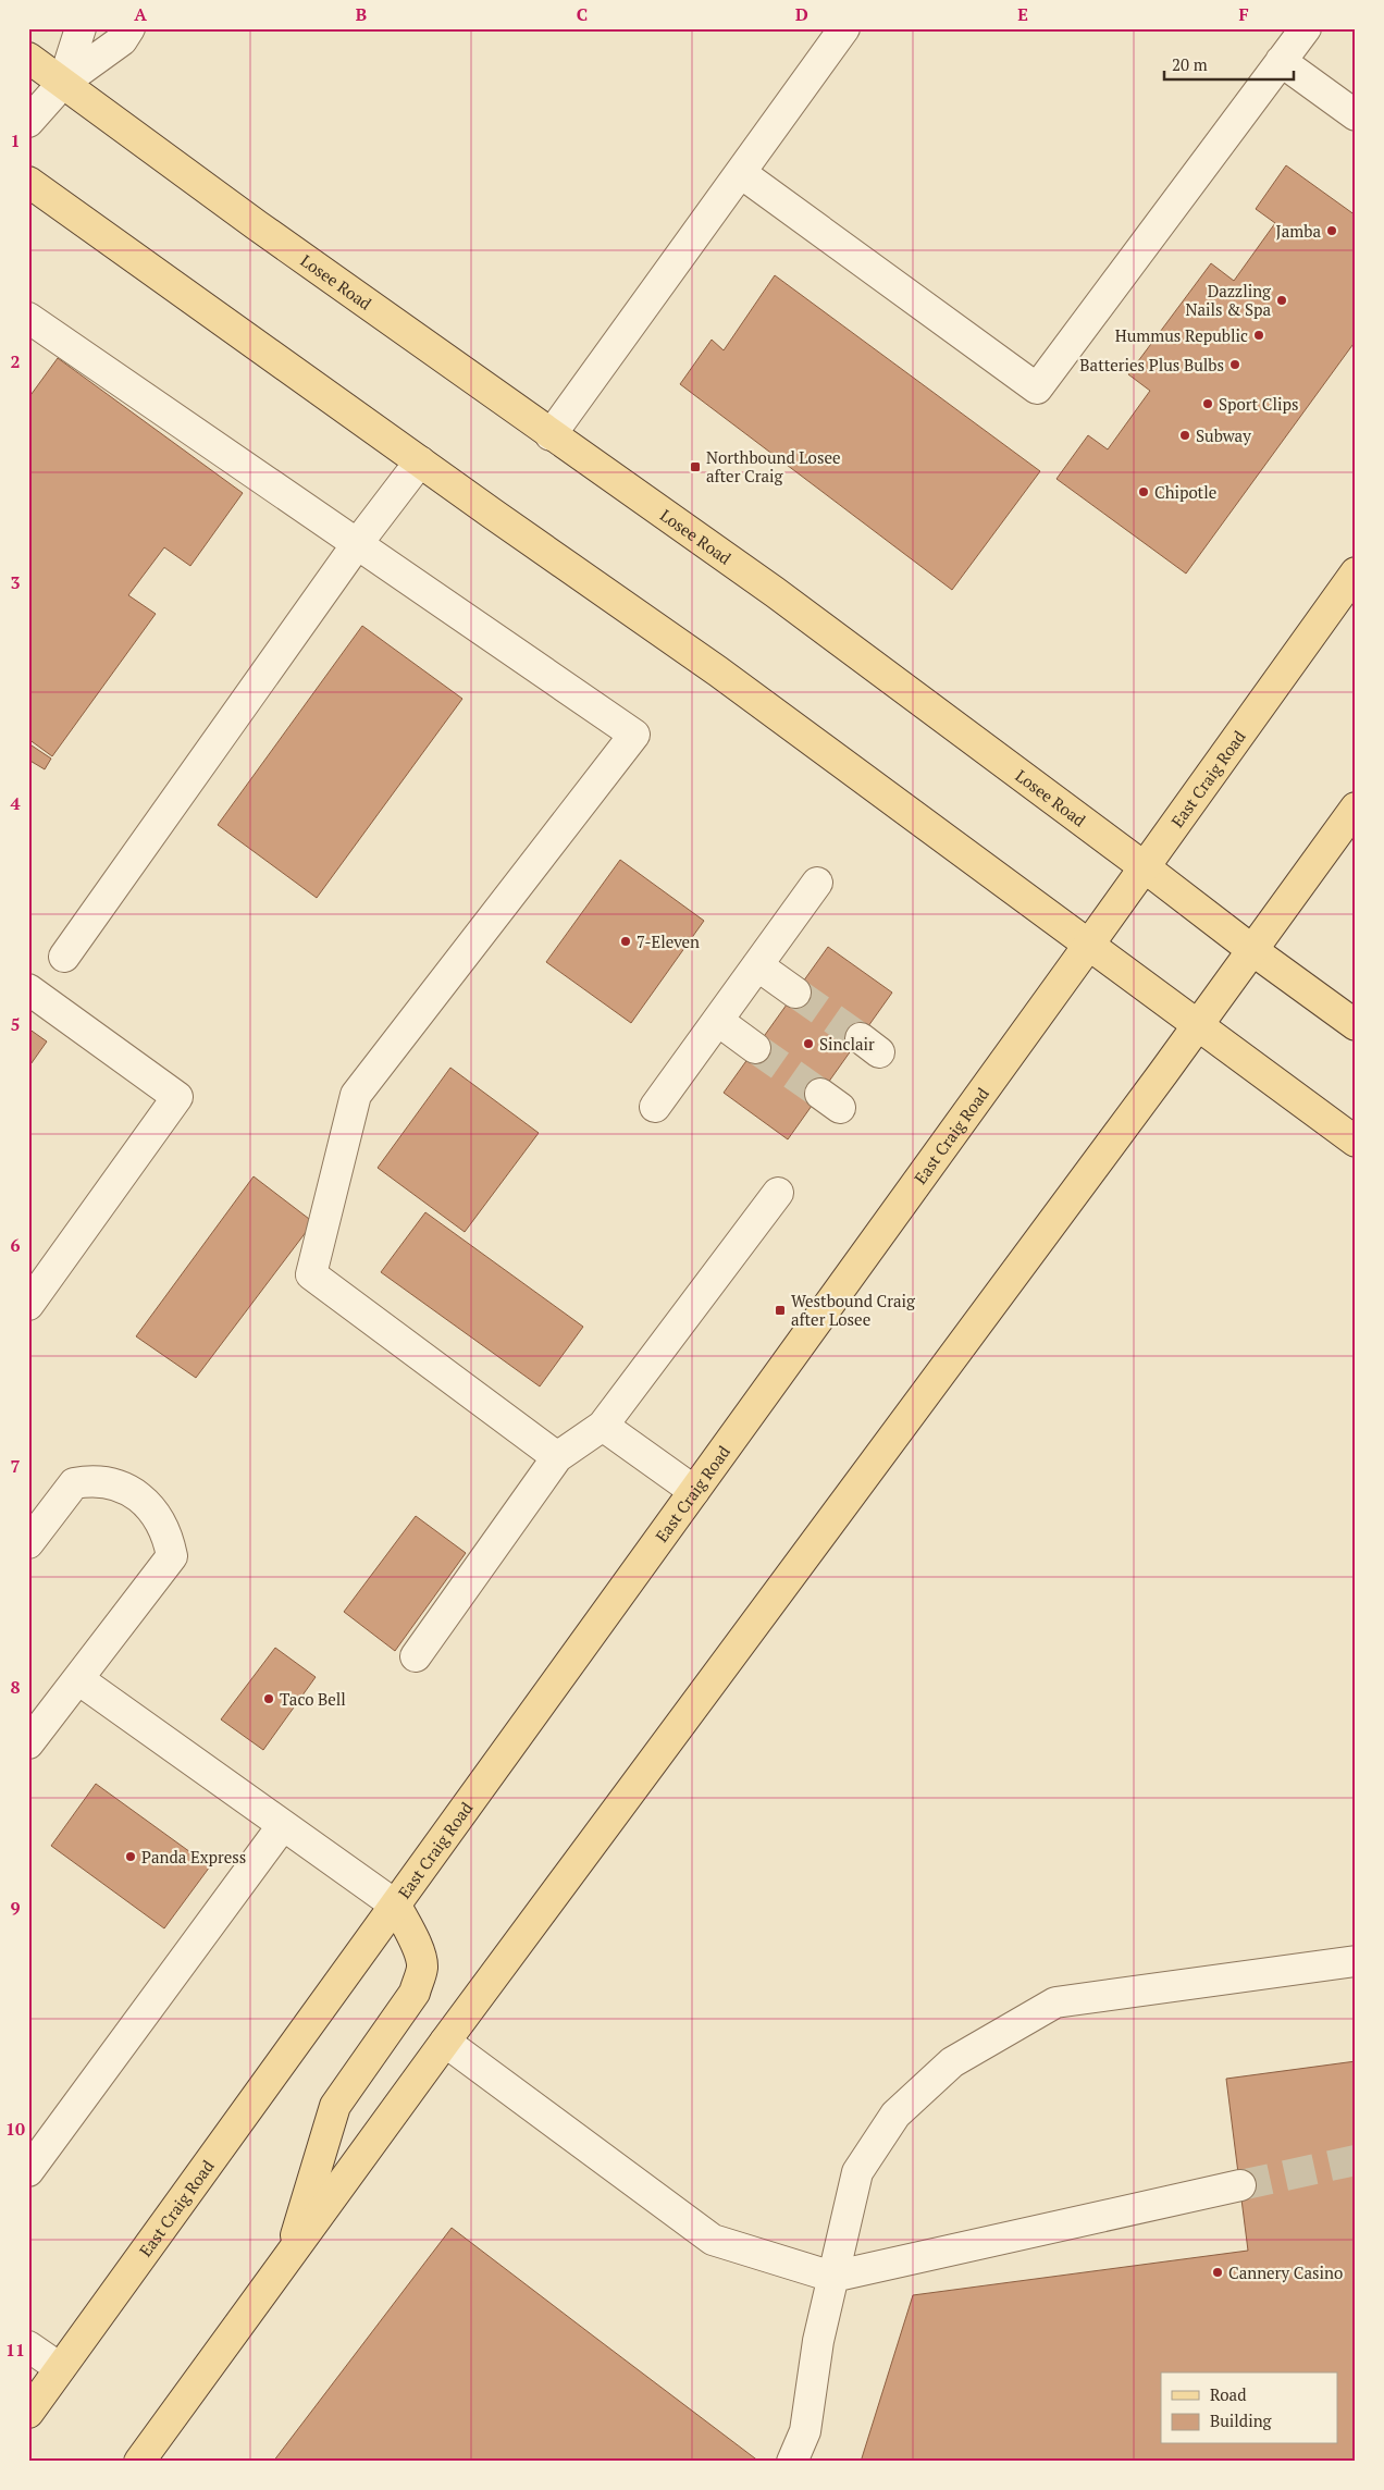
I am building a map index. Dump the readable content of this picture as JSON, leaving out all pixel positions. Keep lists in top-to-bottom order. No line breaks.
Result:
{"streets":{"main road":["Losee Road","East Craig Road"]},"crossings":[["Losee Road","East Craig Road"]],"places":{"other":["Jamba","Dazzling Nails & Spa","Hummus Republic","Batteries Plus Bulbs","Sport Clips","Subway","Chipotle","7-Eleven","Sinclair","Taco Bell","Panda Express","Cannery Casino"],"transit":["Northbound Losee after Craig","Westbound Craig after Losee"]},"legend":["Road","Building"],"scale_bar":"20 m","grid":{"columns":["A","B","C","D","E","F"],"rows":["1","2","3","4","5","6","7","8","9","10","11"]}}
